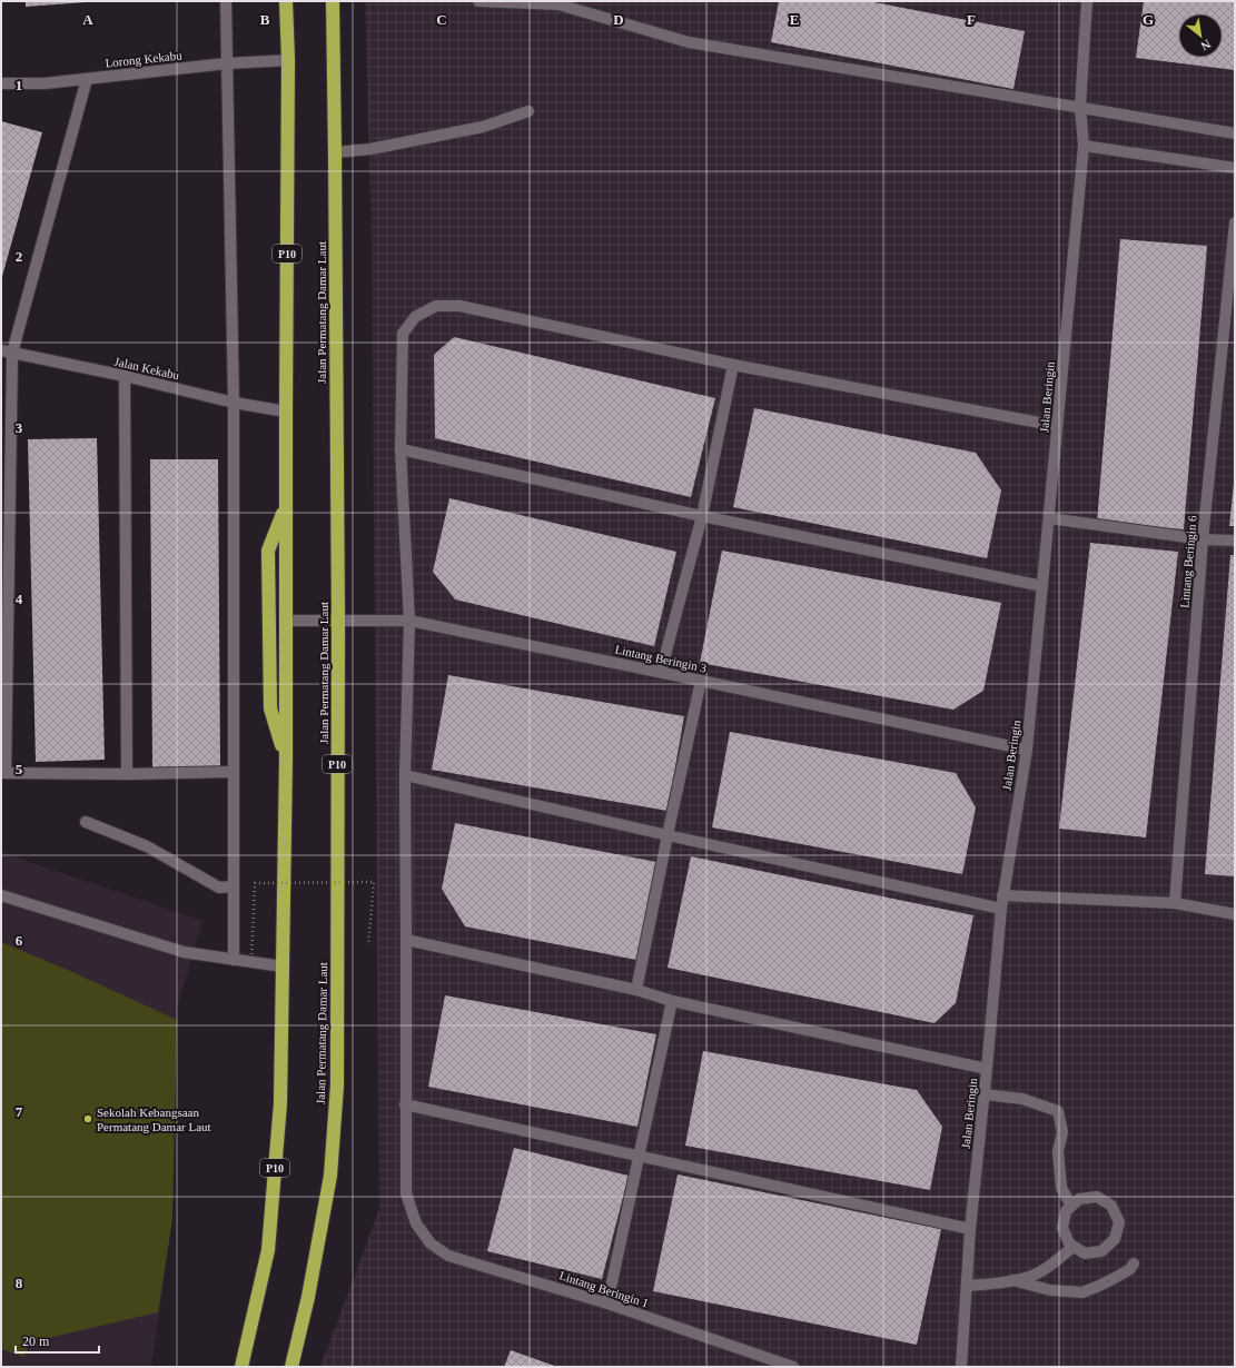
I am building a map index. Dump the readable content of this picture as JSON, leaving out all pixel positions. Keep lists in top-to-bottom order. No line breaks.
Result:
{"streets":{"highway":["P10","Jalan Permatang Damar Laut"],"street":["Lorong Kekabu","Jalan Kekabu","Jalan Beringin","Lintang Beringin 6","Lintang Beringin 3","Lintang Beringin 1"]},"crossings":[["Lorong Kekabu","P10"],["P10","Jalan Kekabu"],["P10","Lintang Beringin 3"],["Jalan Permatang Damar Laut","Lintang Beringin 3"],["Jalan Beringin","Lintang Beringin 3"],["Jalan Beringin","Lintang Beringin 1"],["Lintang Beringin 3","Lintang Beringin 1"]],"places":["Sekolah Kebangsaan Permatang Damar Laut"],"scale_bar":"20 m","north":"bottom right","grid":{"columns":["A","B","C","D","E","F","G"],"rows":["1","2","3","4","5","6","7","8"]}}
